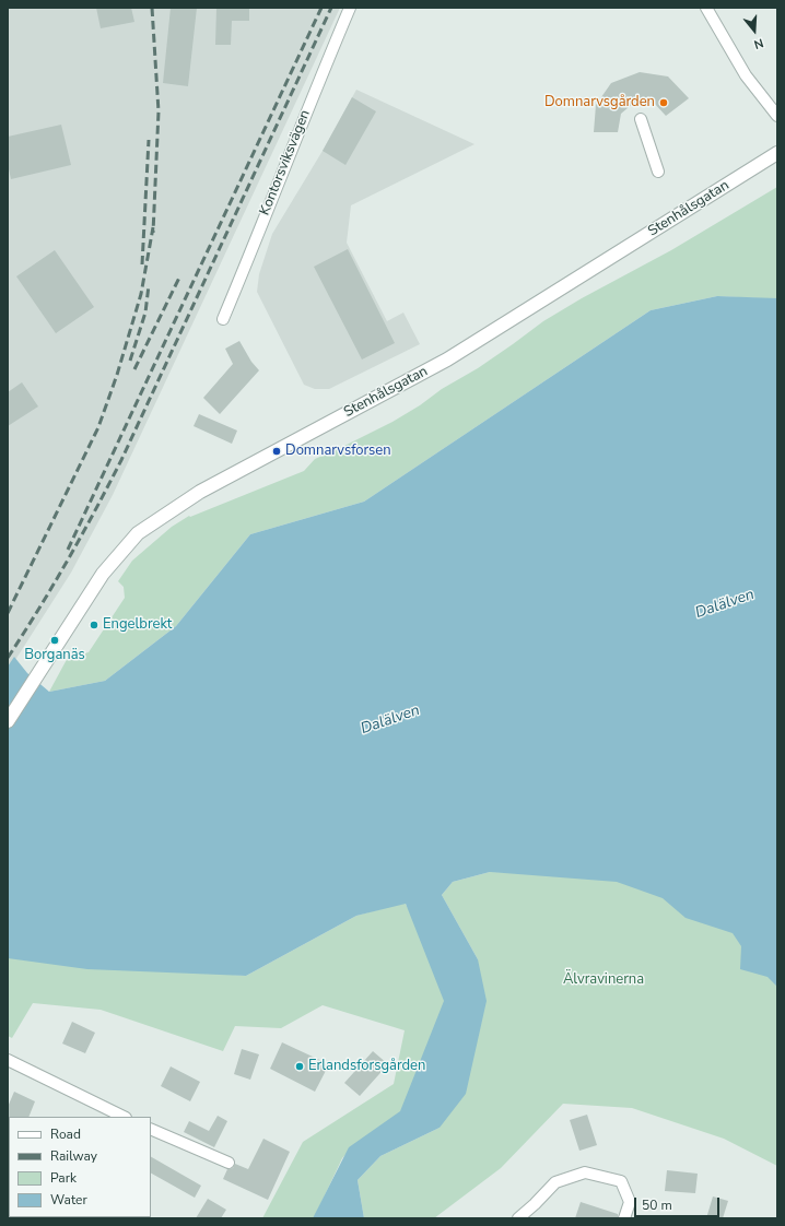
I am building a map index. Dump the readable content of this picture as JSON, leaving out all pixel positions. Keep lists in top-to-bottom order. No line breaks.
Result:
{"streets":{"street":["Kontorsviksvägen","Stenhålsgatan"]},"water":["Dalälven"],"parks":["Älvravinerna"],"places":["Domnarvsgården","Domnarvsforsen","Engelbrekt","Borganäs","Erlandsforsgården"],"legend":["Road","Railway","Park","Water"],"scale_bar":"50 m","north":"bottom"}
